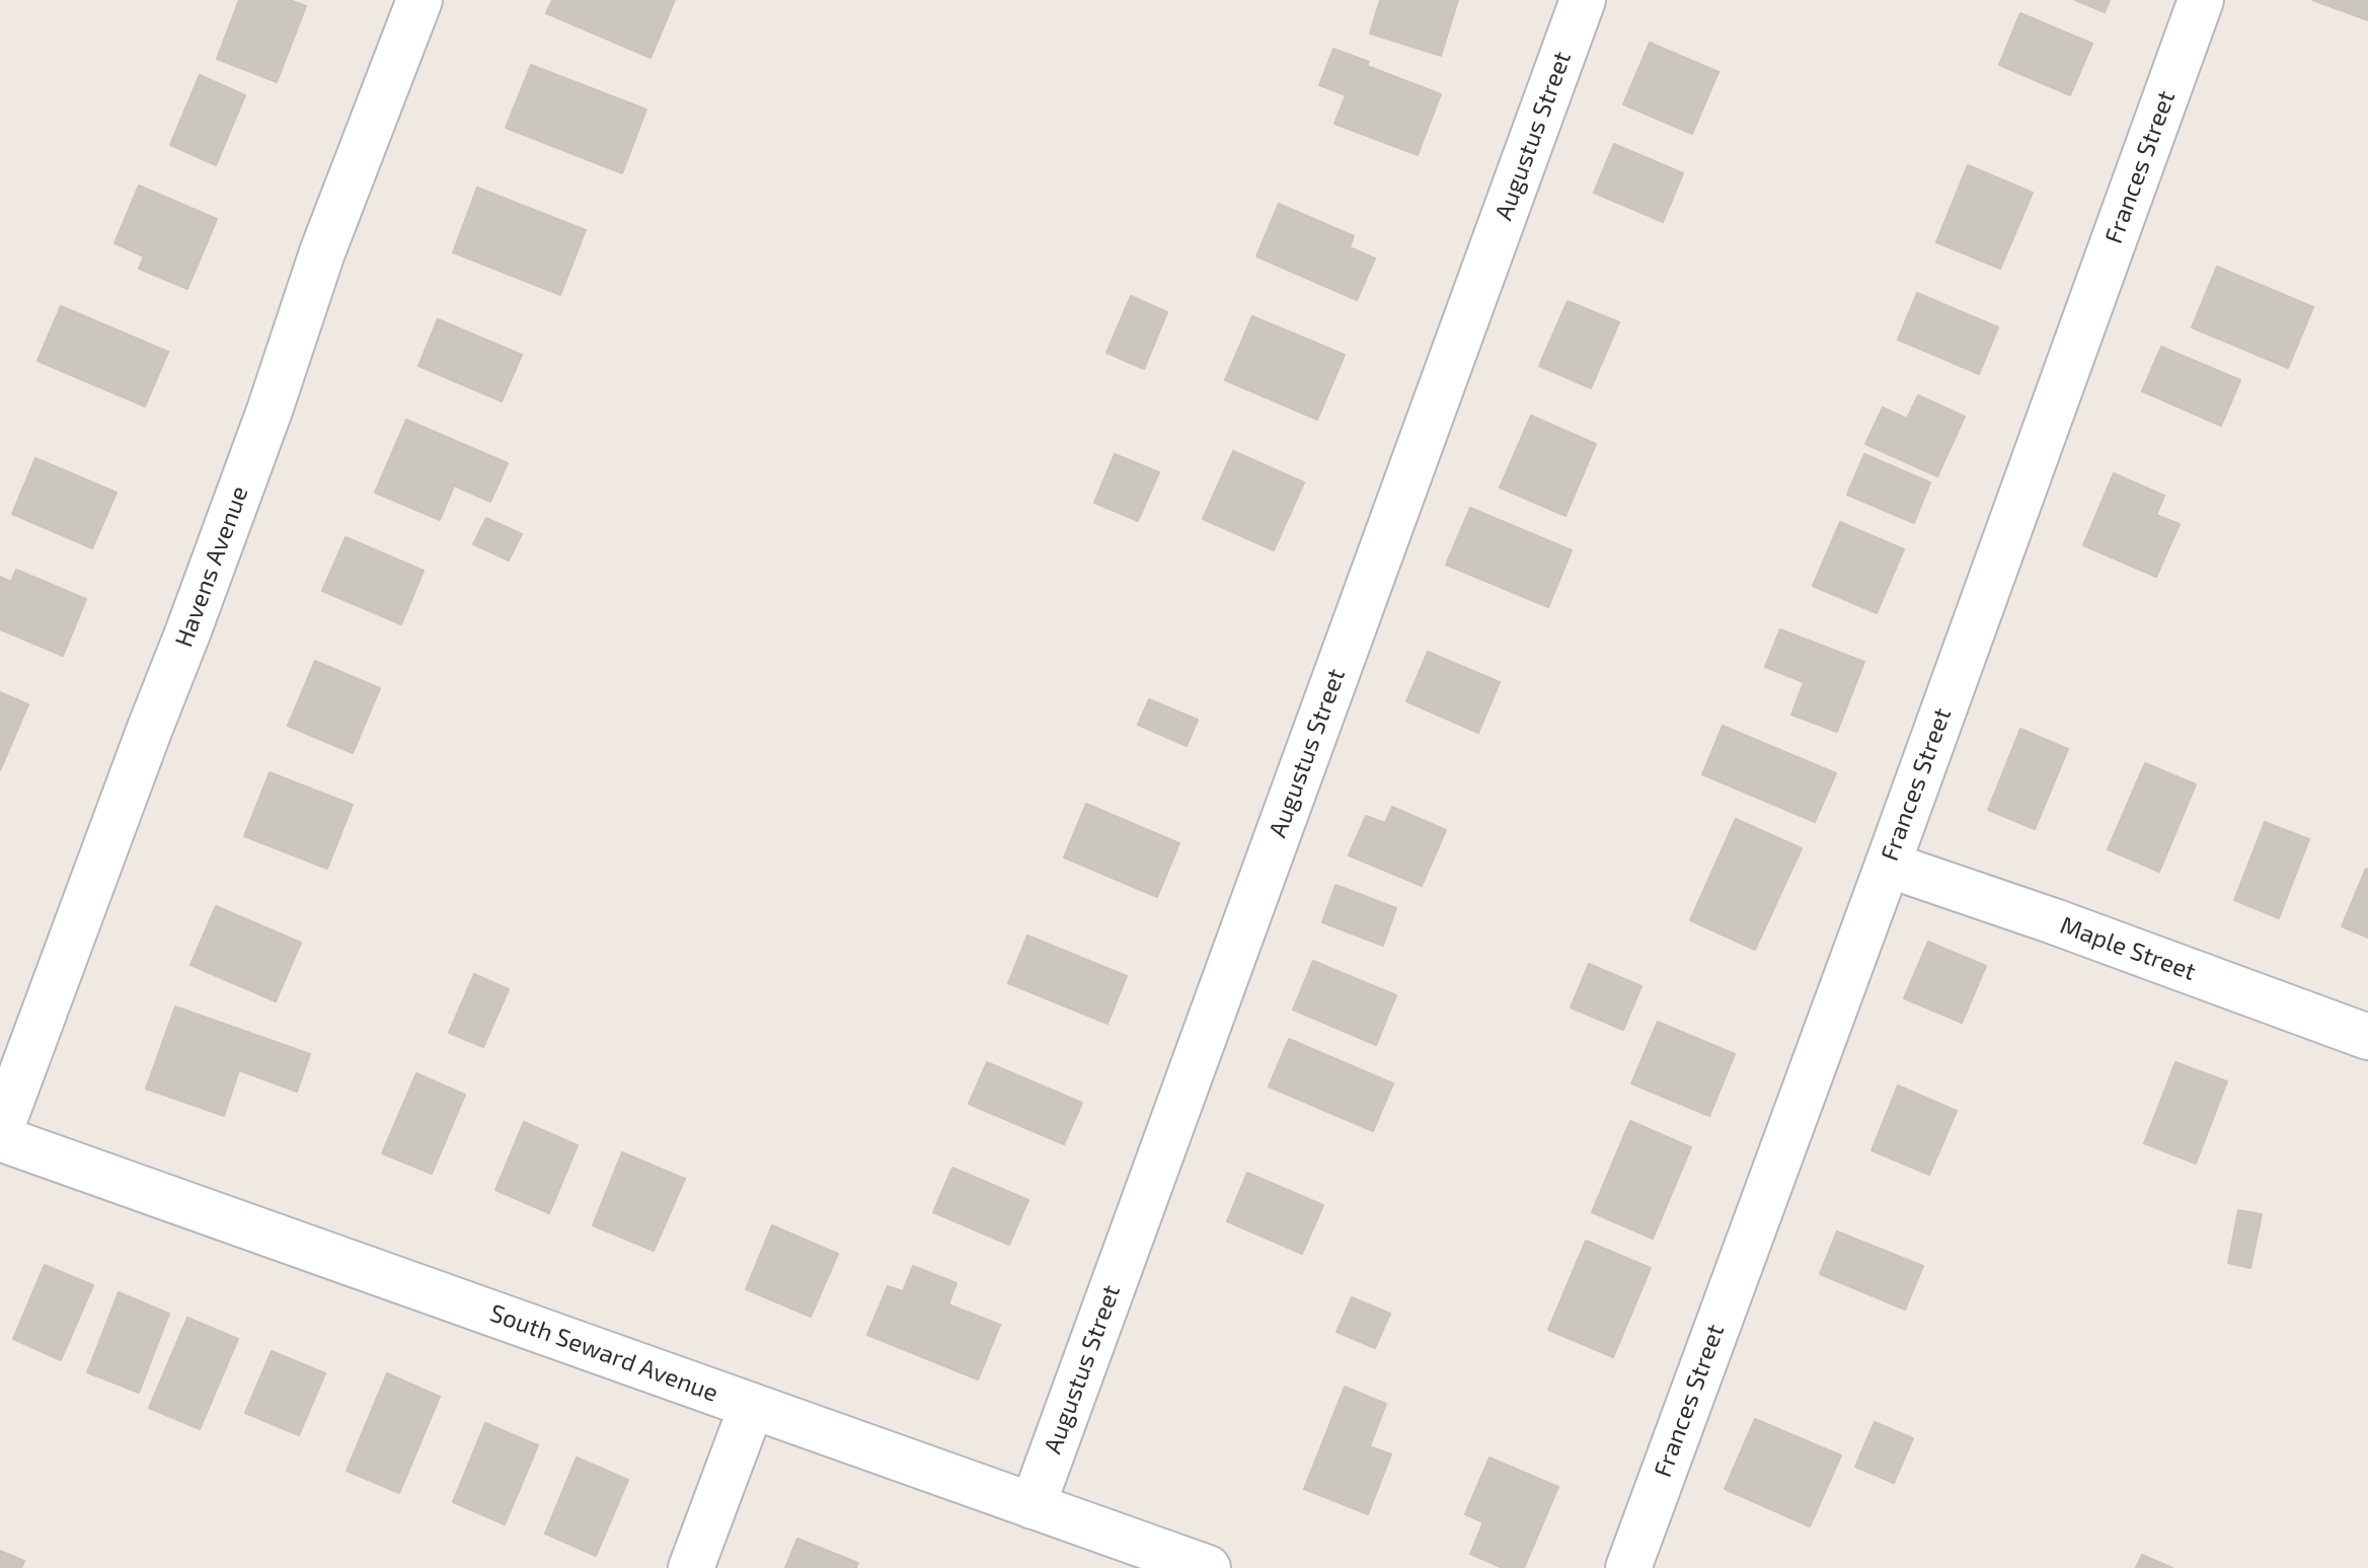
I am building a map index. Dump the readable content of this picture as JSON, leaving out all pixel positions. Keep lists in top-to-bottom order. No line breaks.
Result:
{"streets":{"street":["Augustus Street","Frances Street","Havens Avenue","Maple Street","South Seward Avenue"]},"crossings":[["Augustus Street","South Seward Avenue"],["Frances Street","Maple Street"]]}
